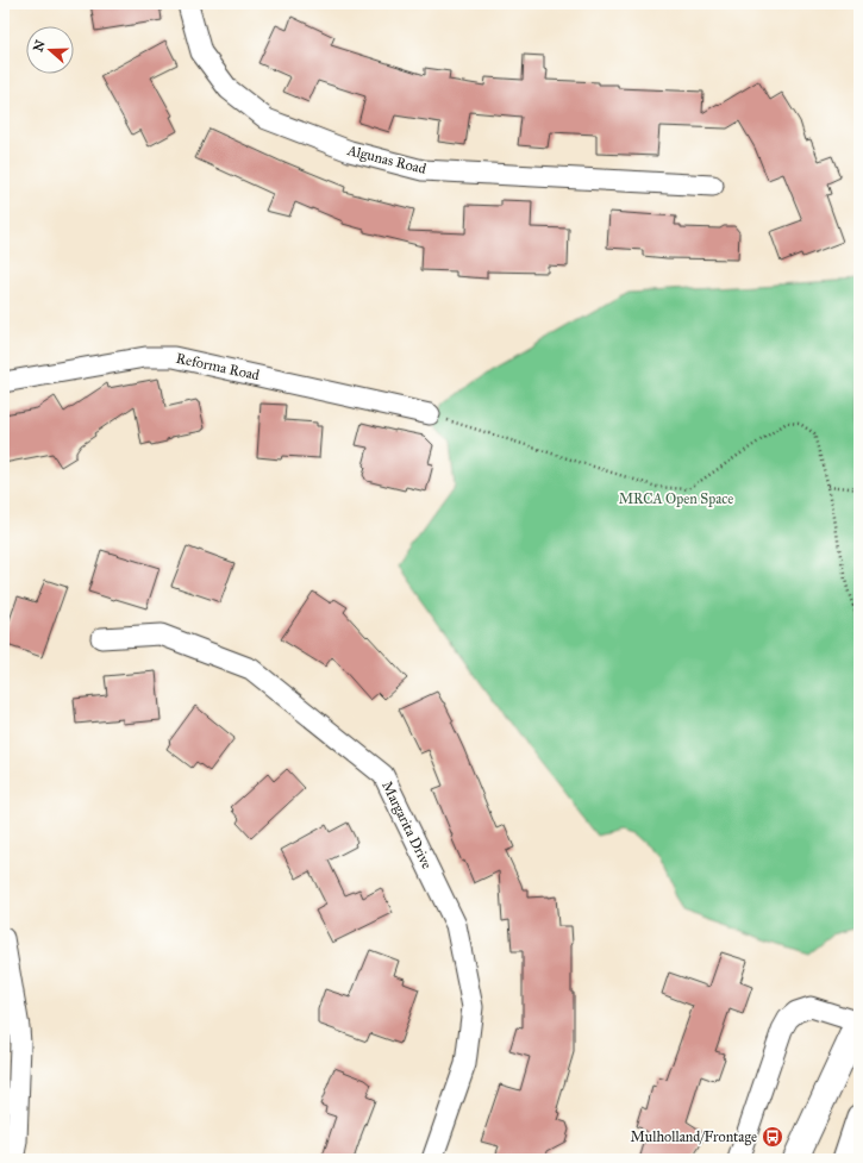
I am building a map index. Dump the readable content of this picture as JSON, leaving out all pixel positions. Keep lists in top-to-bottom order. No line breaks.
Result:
{"streets":{"street":["Algunas Road","Reforma Road","Margarita Drive"]},"parks":["MRCA Open Space"],"places":{"bus stop":["Mulholland/Frontage"]},"north":"left"}
